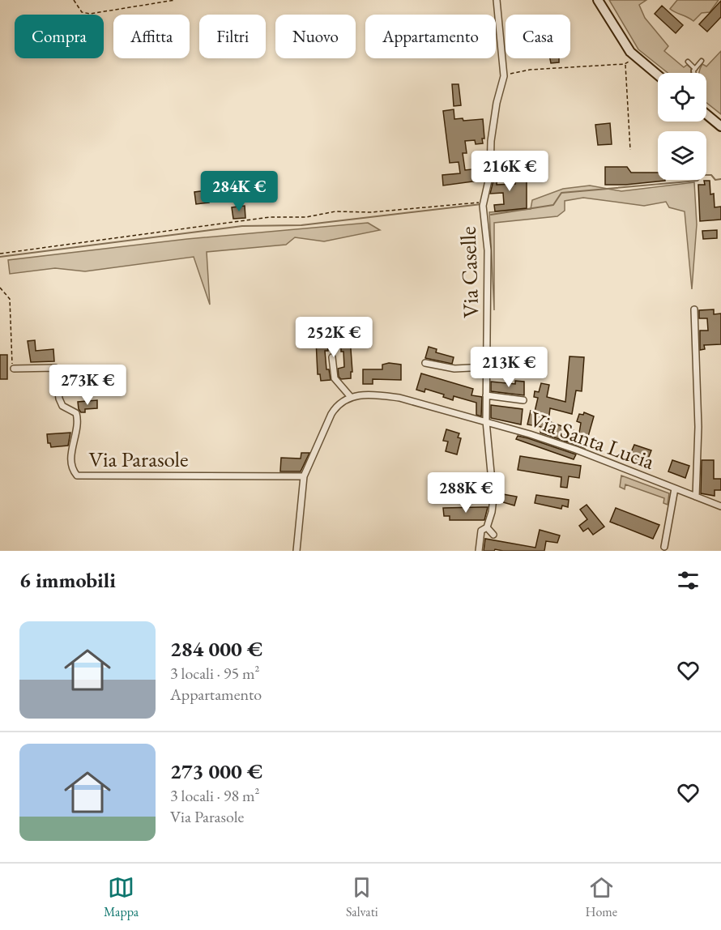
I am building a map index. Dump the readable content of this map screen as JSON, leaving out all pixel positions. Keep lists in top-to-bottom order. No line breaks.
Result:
{"streets":{"street":["Via Caselle","Via Santa Lucia","Via Parasole"]},"crossings":[["Via Caselle","Via Santa Lucia"]],"page":{"chip":["Compra","Affitta","Filtri","Nuovo","Appartamento","Casa"],"price":["216K €","284K €","252K €","213K €","273K €","288K €"],"heading":"6 immobili","list":[{"name":"284 000 €","note":"3 locali · 95 m² · Appartamento"},{"name":"273 000 €","note":"3 locali · 98 m² · Via Parasole"}],"tabs":["Mappa","Salvati","Home"]}}
